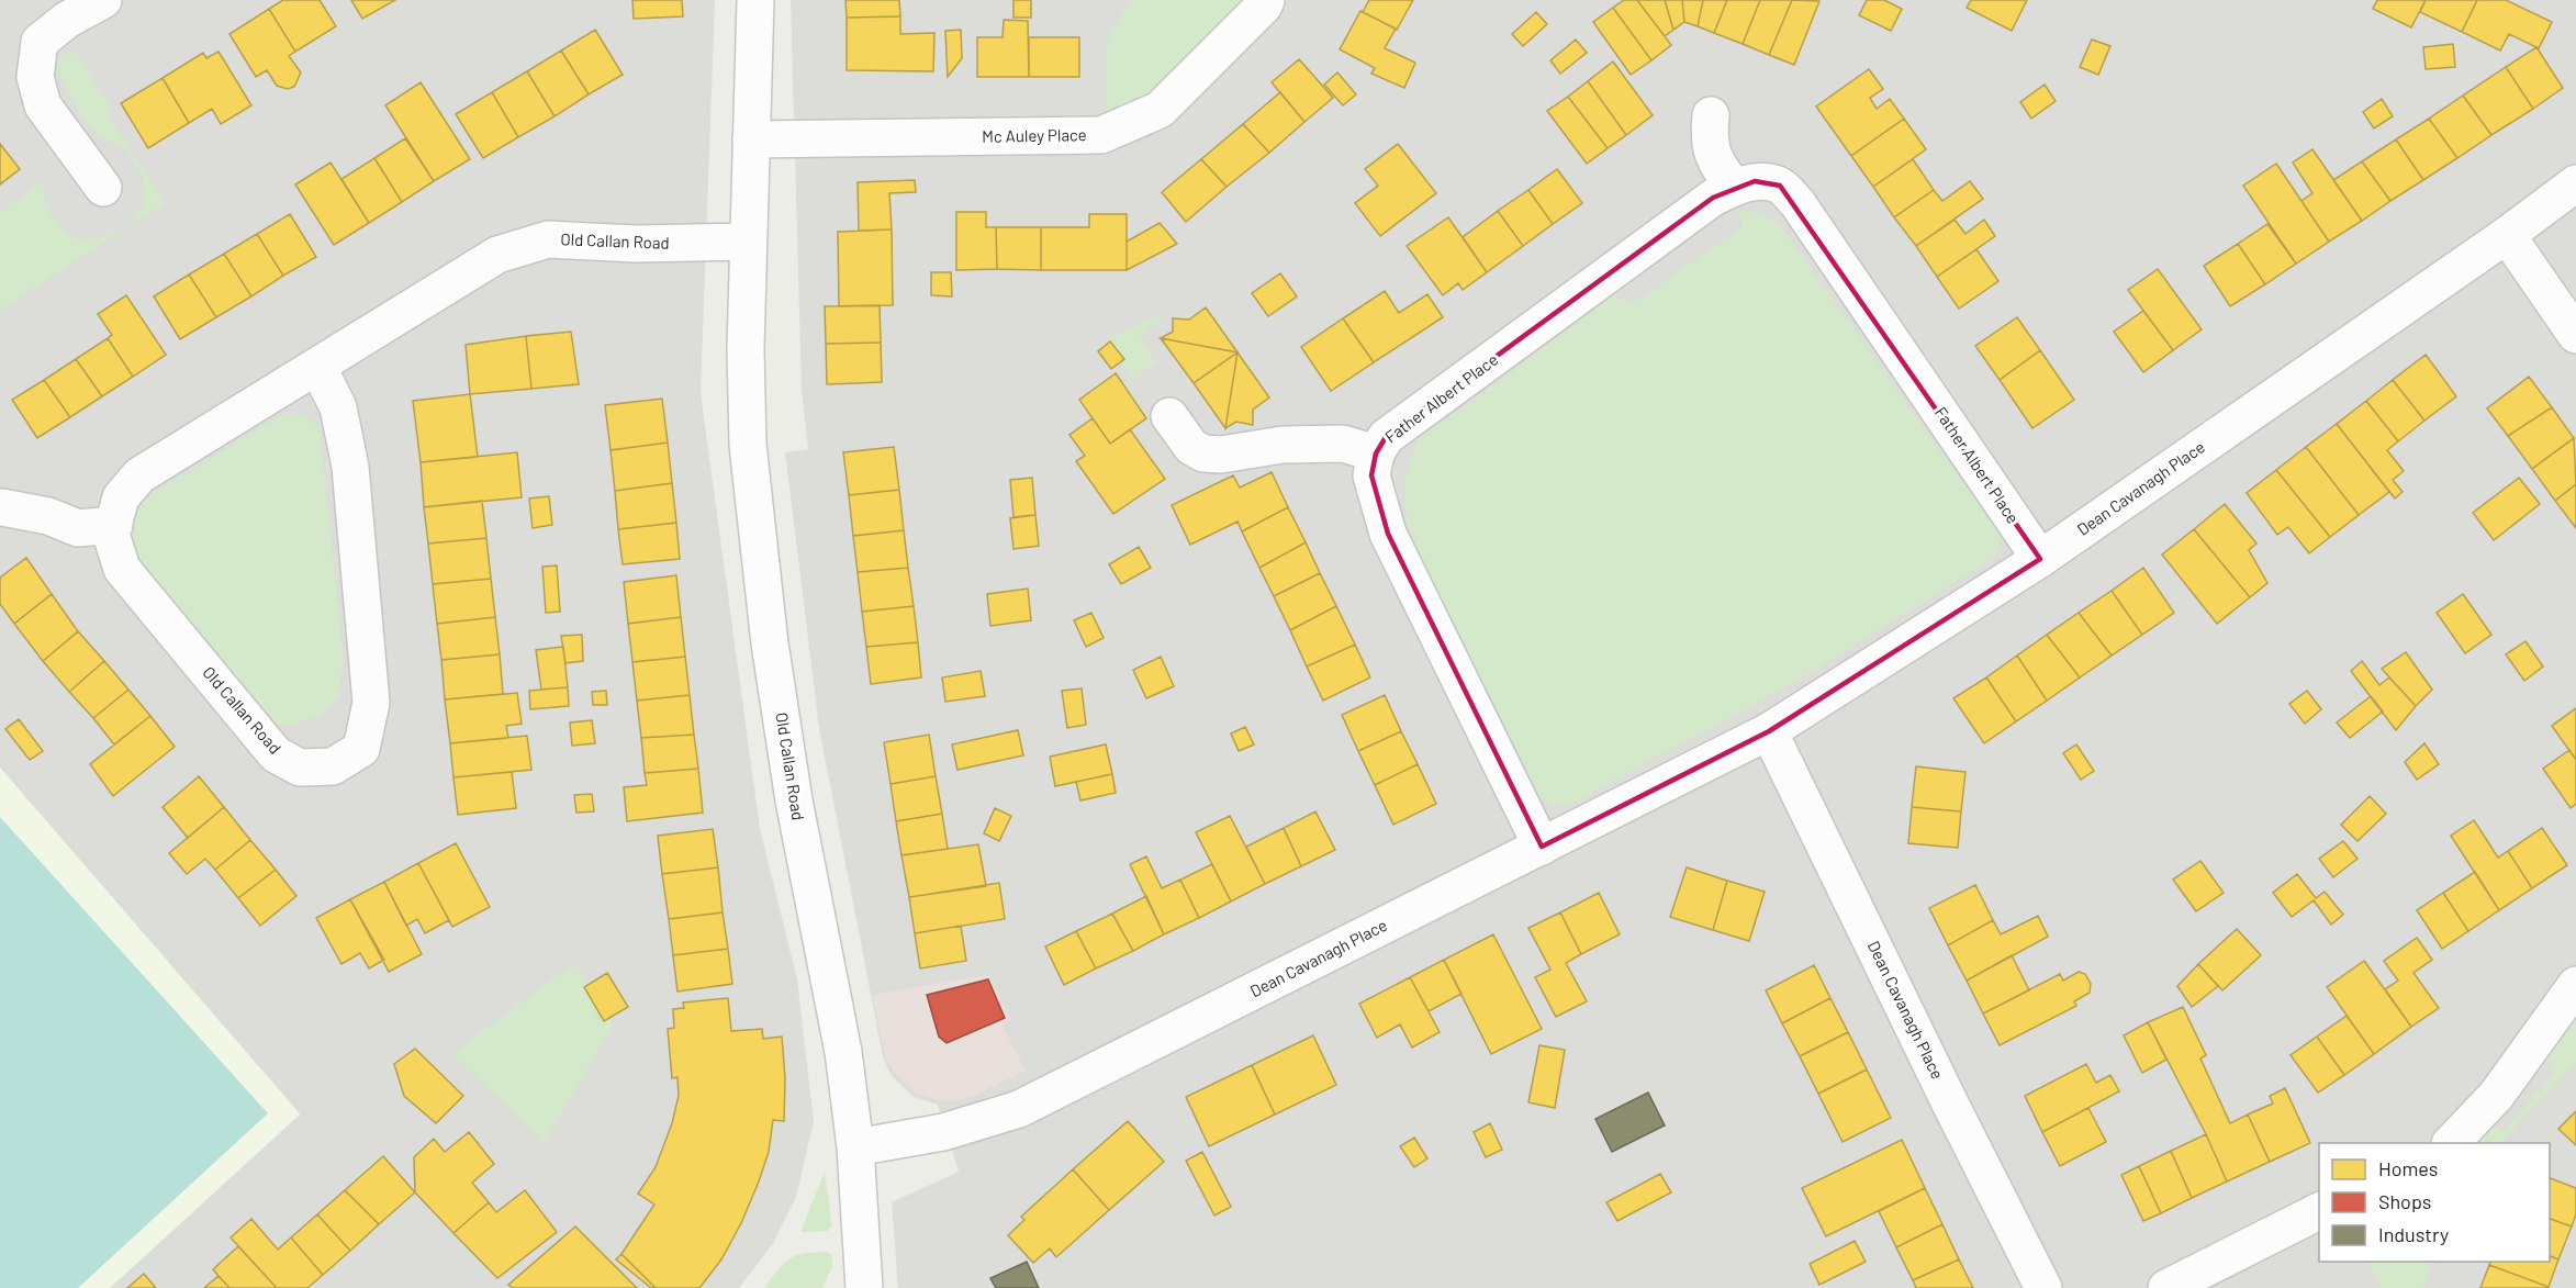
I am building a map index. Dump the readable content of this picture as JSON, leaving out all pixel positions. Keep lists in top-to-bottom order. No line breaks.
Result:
{"streets":{"street":["Mc Auley Place","Old Callan Road","Father Albert Place","Dean Cavanagh Place"]},"crossings":[["Mc Auley Place","Old Callan Road"],["Old Callan Road","Dean Cavanagh Place"],["Father Albert Place","Dean Cavanagh Place"]],"legend":["Homes","Shops","Industry"]}
